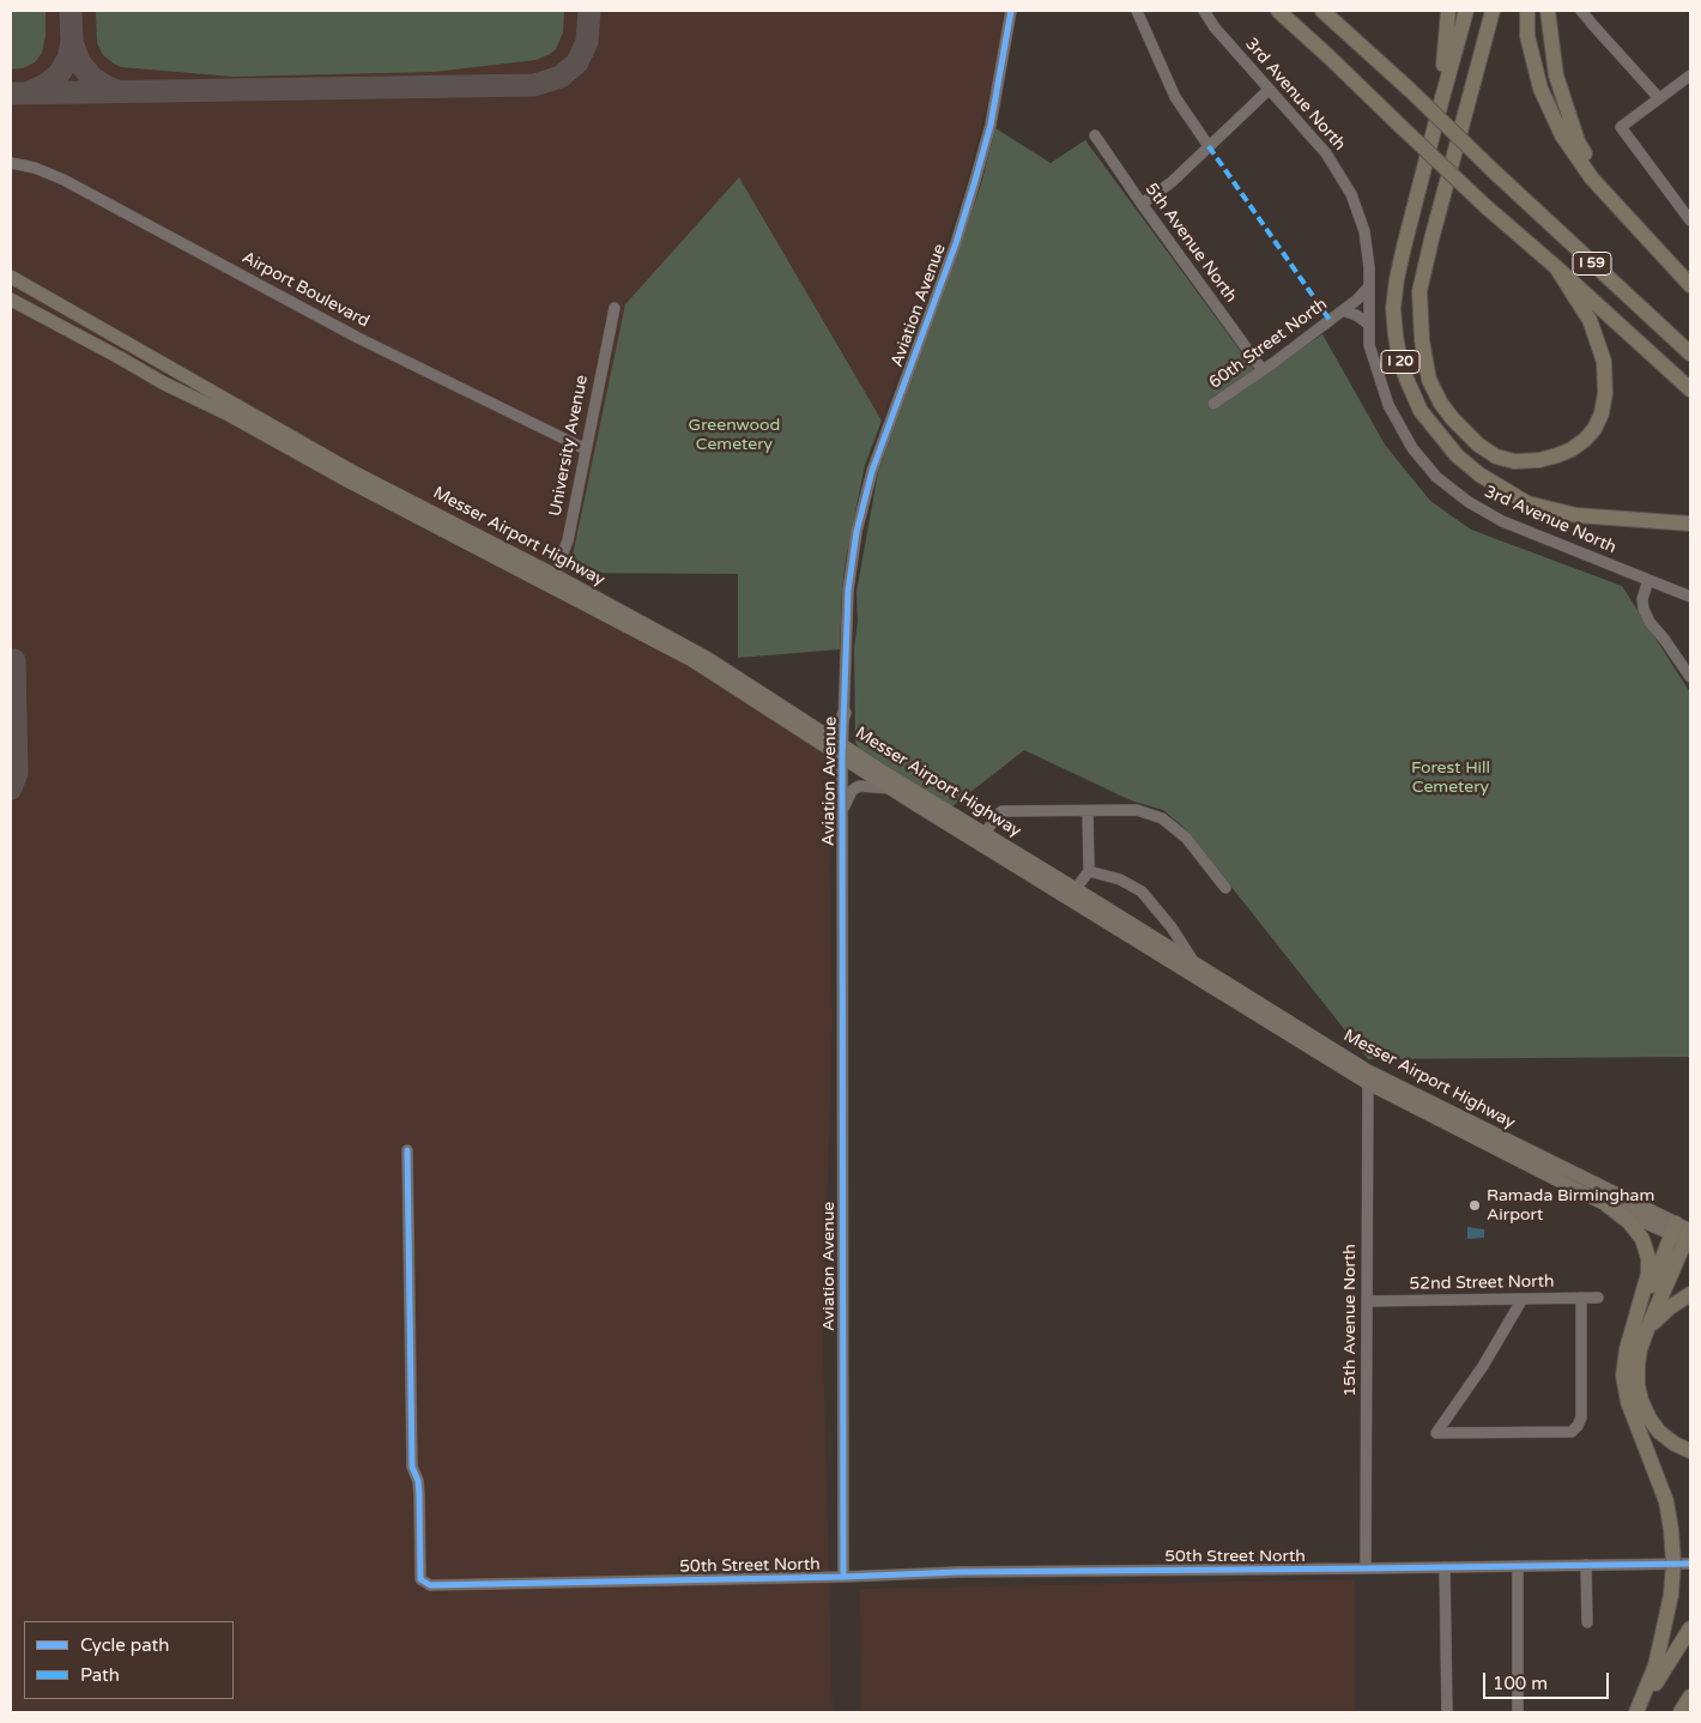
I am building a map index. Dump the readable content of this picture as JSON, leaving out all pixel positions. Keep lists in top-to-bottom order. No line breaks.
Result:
{"streets":{"highway":["I 59","I 20"],"main road":["Messer Airport Highway"],"street":["3rd Avenue North","5th Avenue North","Airport Boulevard","Aviation Avenue","60th Street North","University Avenue","52nd Street North","15th Avenue North","50th Street North"]},"crossings":[["3rd Avenue North","60th Street North"],["5th Avenue North","60th Street North"],["Airport Boulevard","University Avenue"],["Aviation Avenue","Messer Airport Highway"],["Aviation Avenue","50th Street North"],["University Avenue","Messer Airport Highway"],["Messer Airport Highway","15th Avenue North"],["52nd Street North","15th Avenue North"],["15th Avenue North","50th Street North"]],"parks":["Greenwood Cemetery","Forest Hill Cemetery"],"places":["Ramada Birmingham Airport"],"legend":["Cycle path","Path"],"scale_bar":"100 m"}
